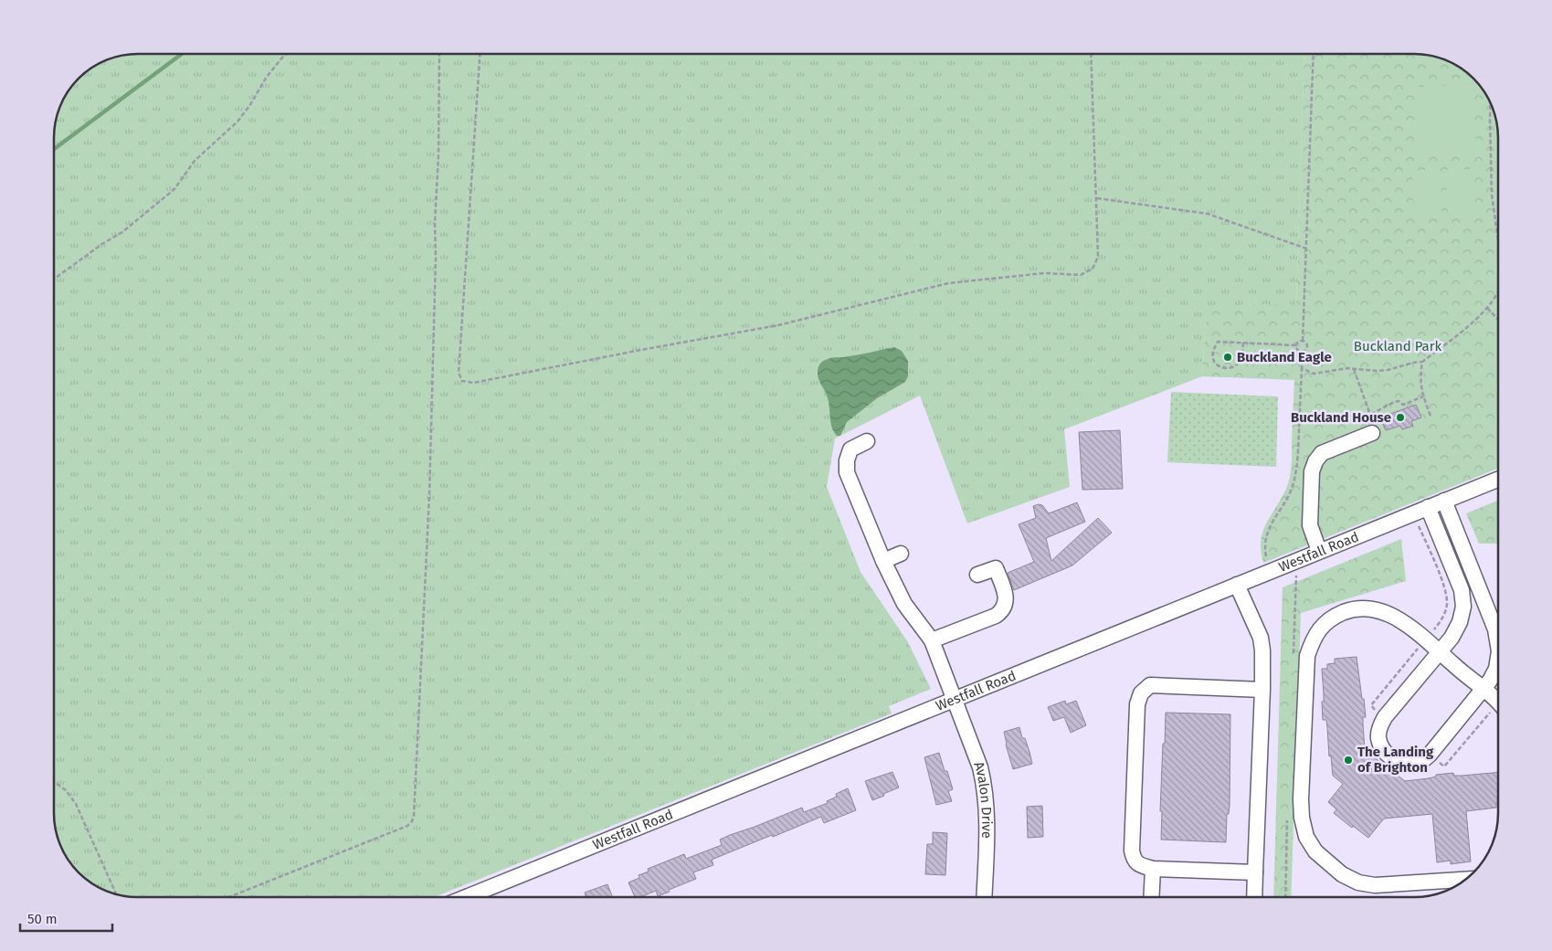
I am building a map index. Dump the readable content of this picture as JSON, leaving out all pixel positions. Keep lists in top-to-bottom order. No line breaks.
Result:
{"streets":{"street":["Westfall Road","Avalon Drive"]},"crossings":[["Westfall Road","Avalon Drive"]],"parks":["Buckland Park"],"places":["Buckland Eagle","Buckland House","The Landing of Brighton"],"scale_bar":"50 m"}
